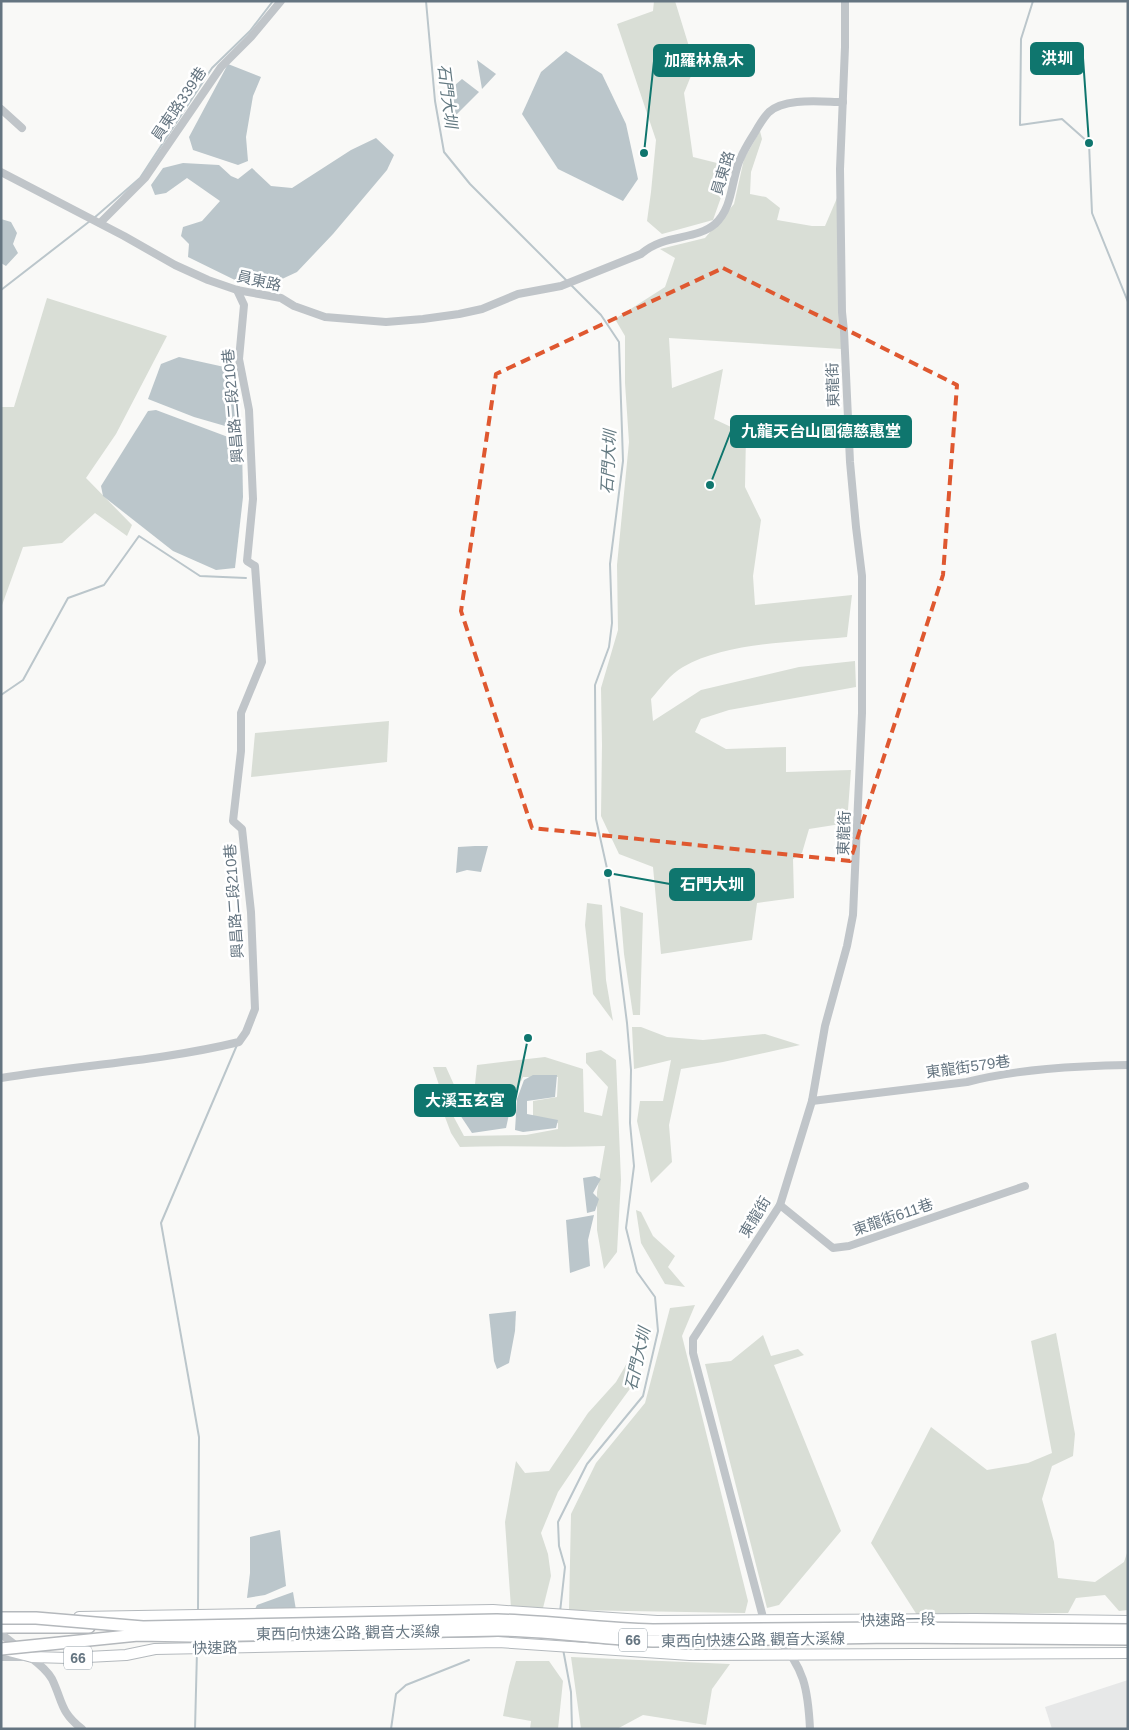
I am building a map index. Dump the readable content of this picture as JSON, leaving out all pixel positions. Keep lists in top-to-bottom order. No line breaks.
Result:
{"streets":{"highway":["東西向快速公路 觀音大溪線","66"],"main road":["快速路一段","快速路"],"street":["員東路339巷","員東路","東龍街","興昌路二段210巷","東龍街579巷","東龍街611巷"]},"crossings":[["員東路339巷","員東路"],["員東路","東龍街"],["員東路","興昌路二段210巷"],["東龍街","東龍街579巷"],["東龍街","東龍街611巷"],["東龍街","快速路一段"],["快速路一段","66"],["東西向快速公路 觀音大溪線","66"],["66","快速路"]],"water":["石門大圳"],"places":["洪圳","加羅林魚木","九龍天台山圓德慈惠堂","石門大圳","大溪玉玄宮"]}
